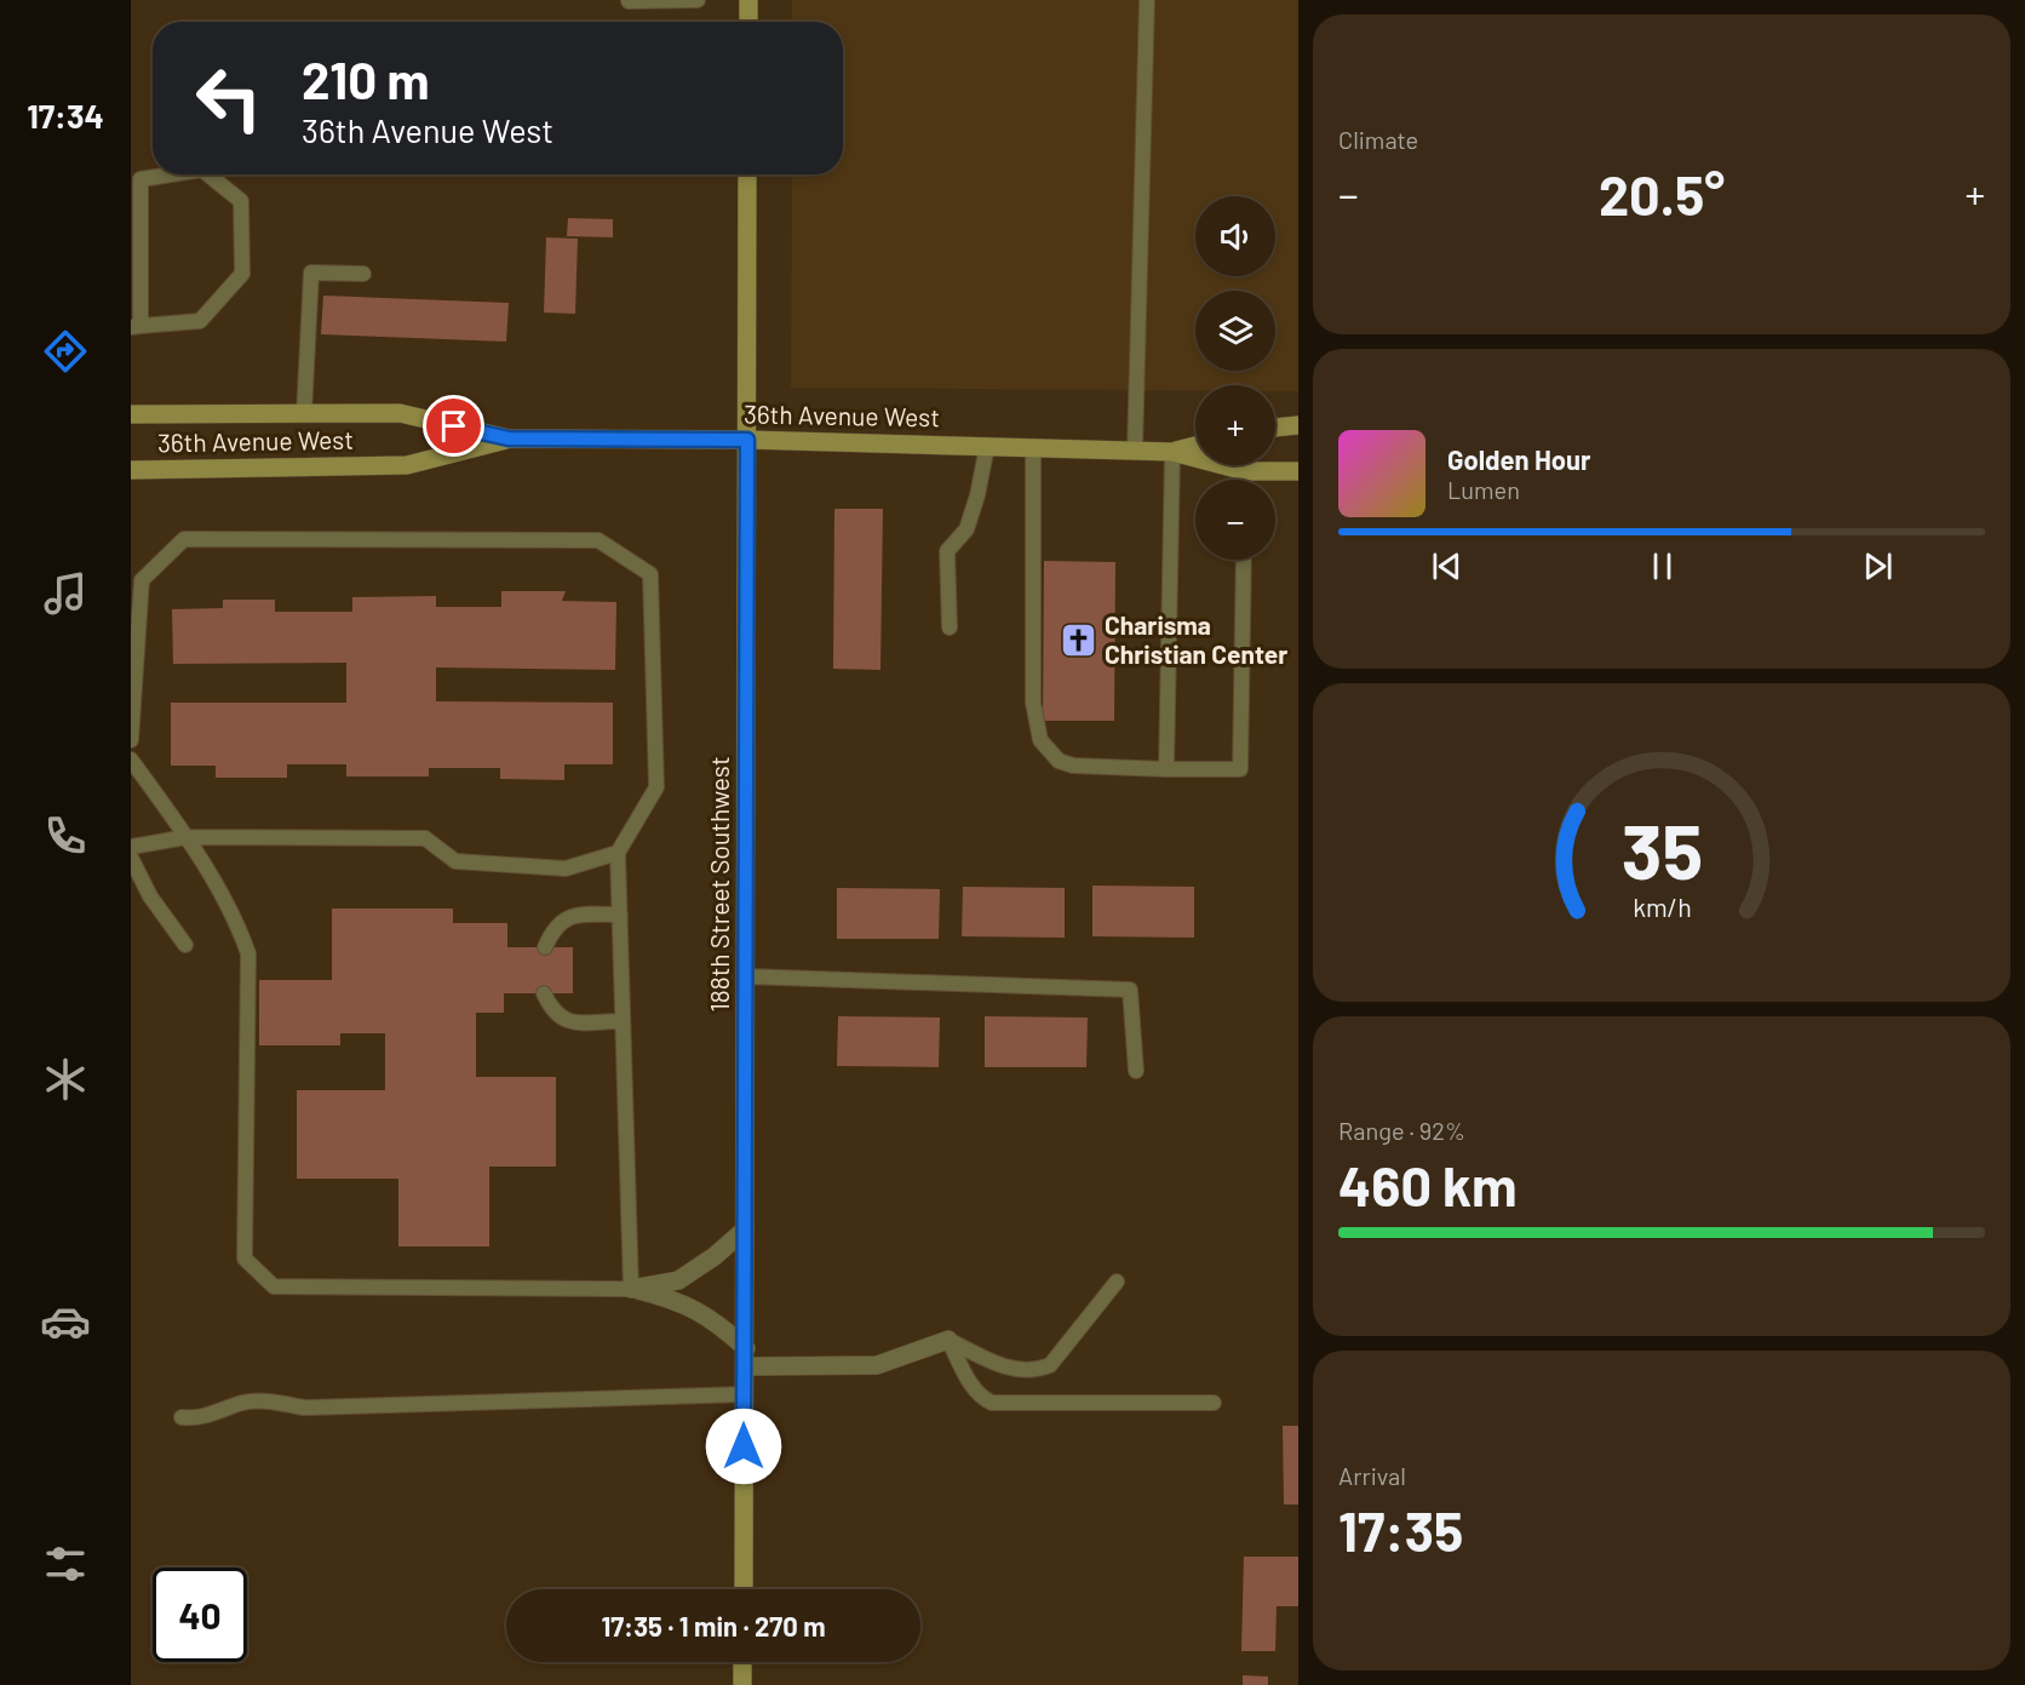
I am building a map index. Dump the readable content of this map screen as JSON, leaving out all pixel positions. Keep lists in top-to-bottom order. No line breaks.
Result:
{"streets":{"main road":["36th Avenue West","188th Street Southwest"]},"crossings":[["36th Avenue West","188th Street Southwest"]],"places":{"church":["Charisma Christian Center"]},"page":{"tabs":"17:34","tile":["Climate",["Range · 92%","460 km"],["Arrival","17:35"]],"turn":["210 m","36th Avenue West"],"heat":["−","20.5°","+"],"map_buttons":["+","−"],"song":["Golden Hour","Lumen"],"limit":"40","trip":"17:35 · 1 min · 270 m","gauge":["35","km/h"]}}
